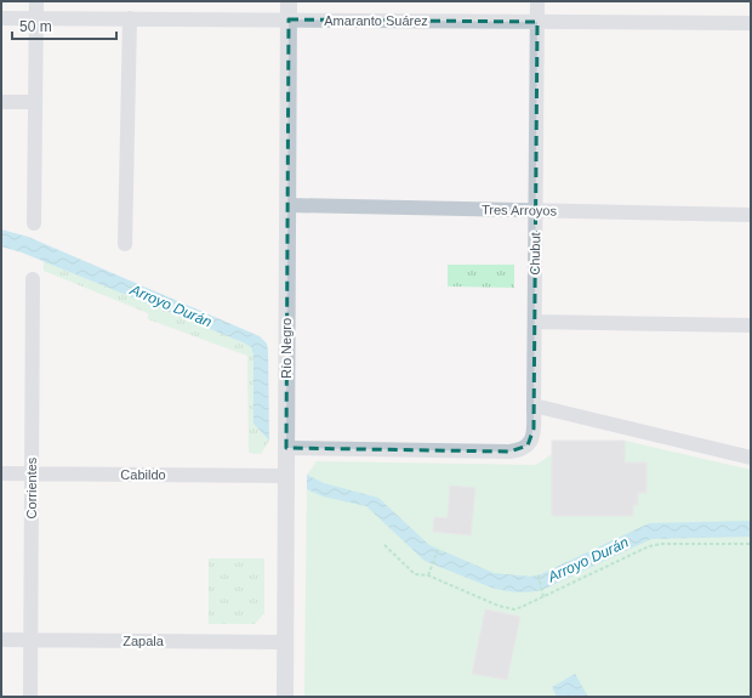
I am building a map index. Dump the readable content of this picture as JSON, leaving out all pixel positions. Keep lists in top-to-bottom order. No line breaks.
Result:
{"streets":{"street":["Amaranto Suárez","Tres Arroyos","Chubut","Río Negro","Cabildo","Corrientes","Zapala"]},"crossings":[["Amaranto Suárez","Chubut"],["Amaranto Suárez","Río Negro"],["Tres Arroyos","Chubut"],["Tres Arroyos","Río Negro"],["Chubut","Río Negro"],["Río Negro","Cabildo"],["Río Negro","Zapala"],["Cabildo","Corrientes"],["Corrientes","Zapala"]],"water":["Arroyo Durán"],"scale_bar":"50 m"}
